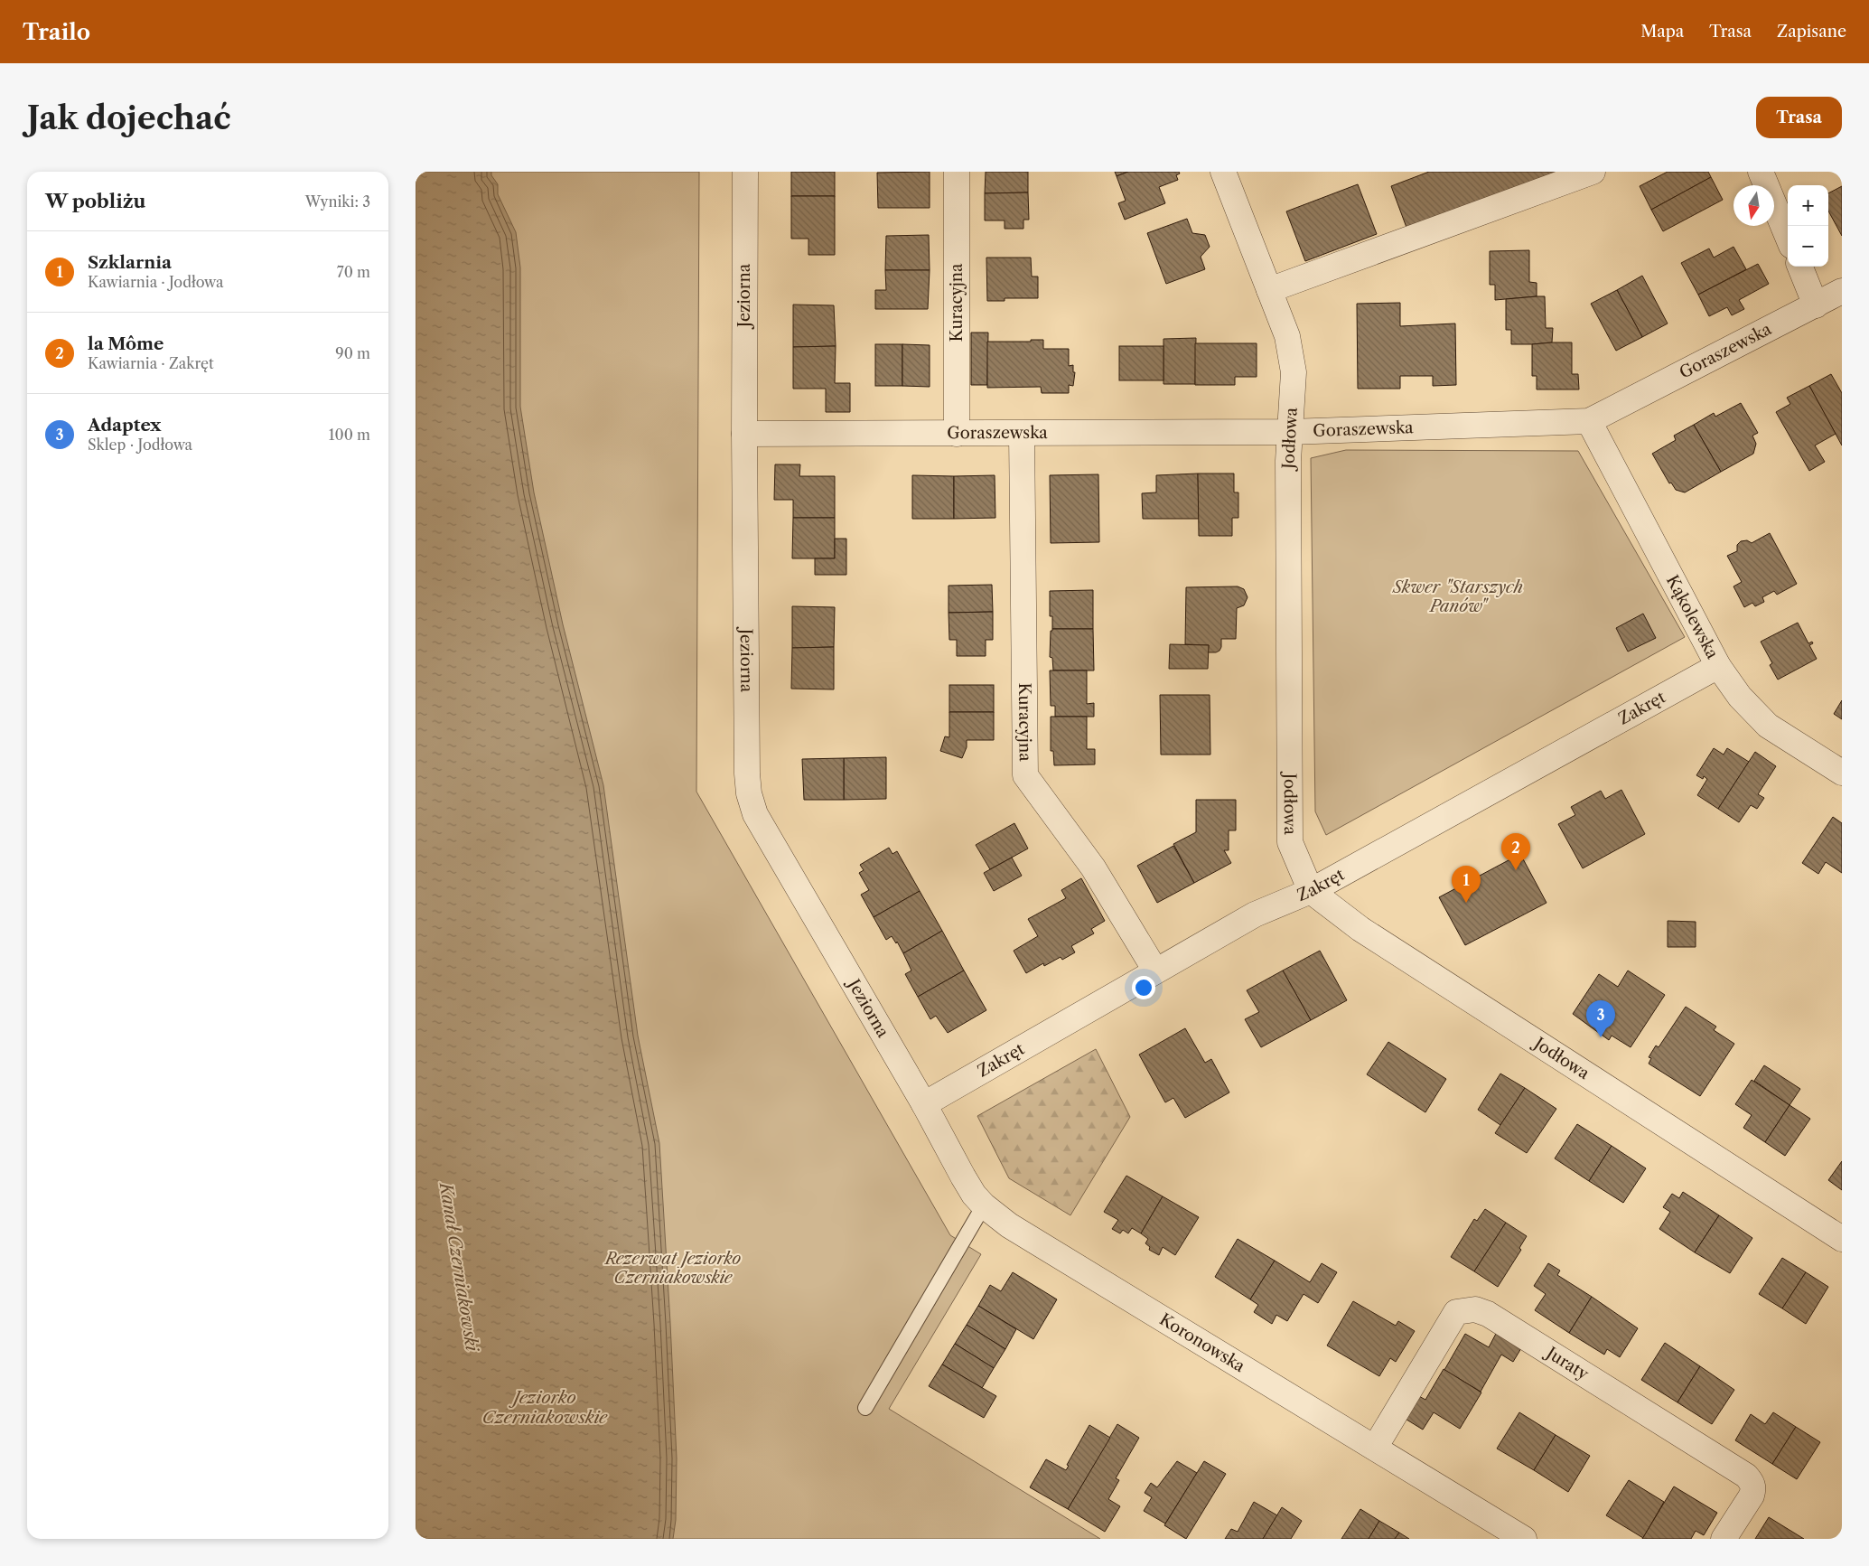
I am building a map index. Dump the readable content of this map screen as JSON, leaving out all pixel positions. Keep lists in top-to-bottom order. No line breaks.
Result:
{"streets":{"street":["Jeziorna","Kuracyjna","Goraszewska","Jodłowa","Kąkolewska","Zakręt","Koronowska","Juraty"]},"crossings":[["Jeziorna","Goraszewska"],["Jeziorna","Zakręt"],["Jeziorna","Koronowska"],["Kuracyjna","Goraszewska"],["Kuracyjna","Zakręt"],["Goraszewska","Jodłowa"],["Goraszewska","Kąkolewska"],["Jodłowa","Zakręt"],["Kąkolewska","Zakręt"],["Zakręt","Koronowska"],["Koronowska","Juraty"]],"water":["Kanał Czerniakowski","Jeziorko Czerniakowskie"],"parks":["Skwer \"Starszych Panów\"","Rezerwat Jeziorko Czerniakowskie"],"north":"bottom","page":{"header":"Trailo","nav":["Mapa","Trasa","Zapisane"],"buttons":"Trasa","title":"Jak dojechać","heading":["W pobliżu","Wyniki: 3"],"map_buttons":["+","−"],"list":[{"mark":"1","name":"Szklarnia","note":"Kawiarnia · Jodłowa","value":"70 m"},{"mark":"2","name":"la Môme","note":"Kawiarnia · Zakręt","value":"90 m"},{"mark":"3","name":"Adaptex","note":"Sklep · Jodłowa","value":"100 m"}],"pins":["2","1","3"]}}
